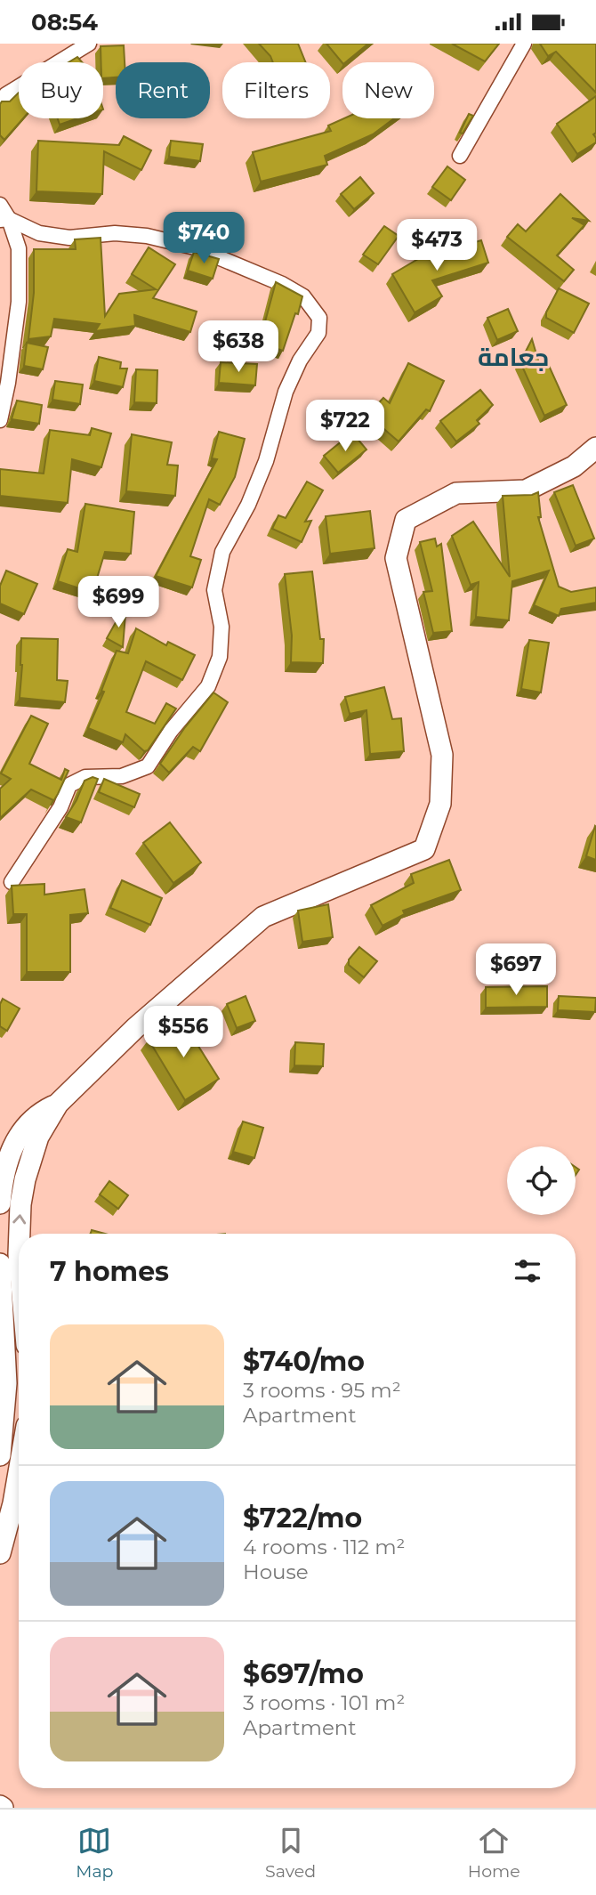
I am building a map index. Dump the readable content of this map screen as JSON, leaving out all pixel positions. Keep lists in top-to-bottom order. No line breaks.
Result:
{"districts":["جعامة"],"page":{"status":"08:54","chip":["Buy","Rent","Filters","New"],"price":["$740","$473","$638","$722","$699","$697","$556"],"heading":"7 homes","list":[{"name":"$740/mo","note":"3 rooms · 95 m² · Apartment"},{"name":"$722/mo","note":"4 rooms · 112 m² · House"},{"name":"$697/mo","note":"3 rooms · 101 m² · Apartment"}],"tabs":["Map","Saved","Home"]}}
